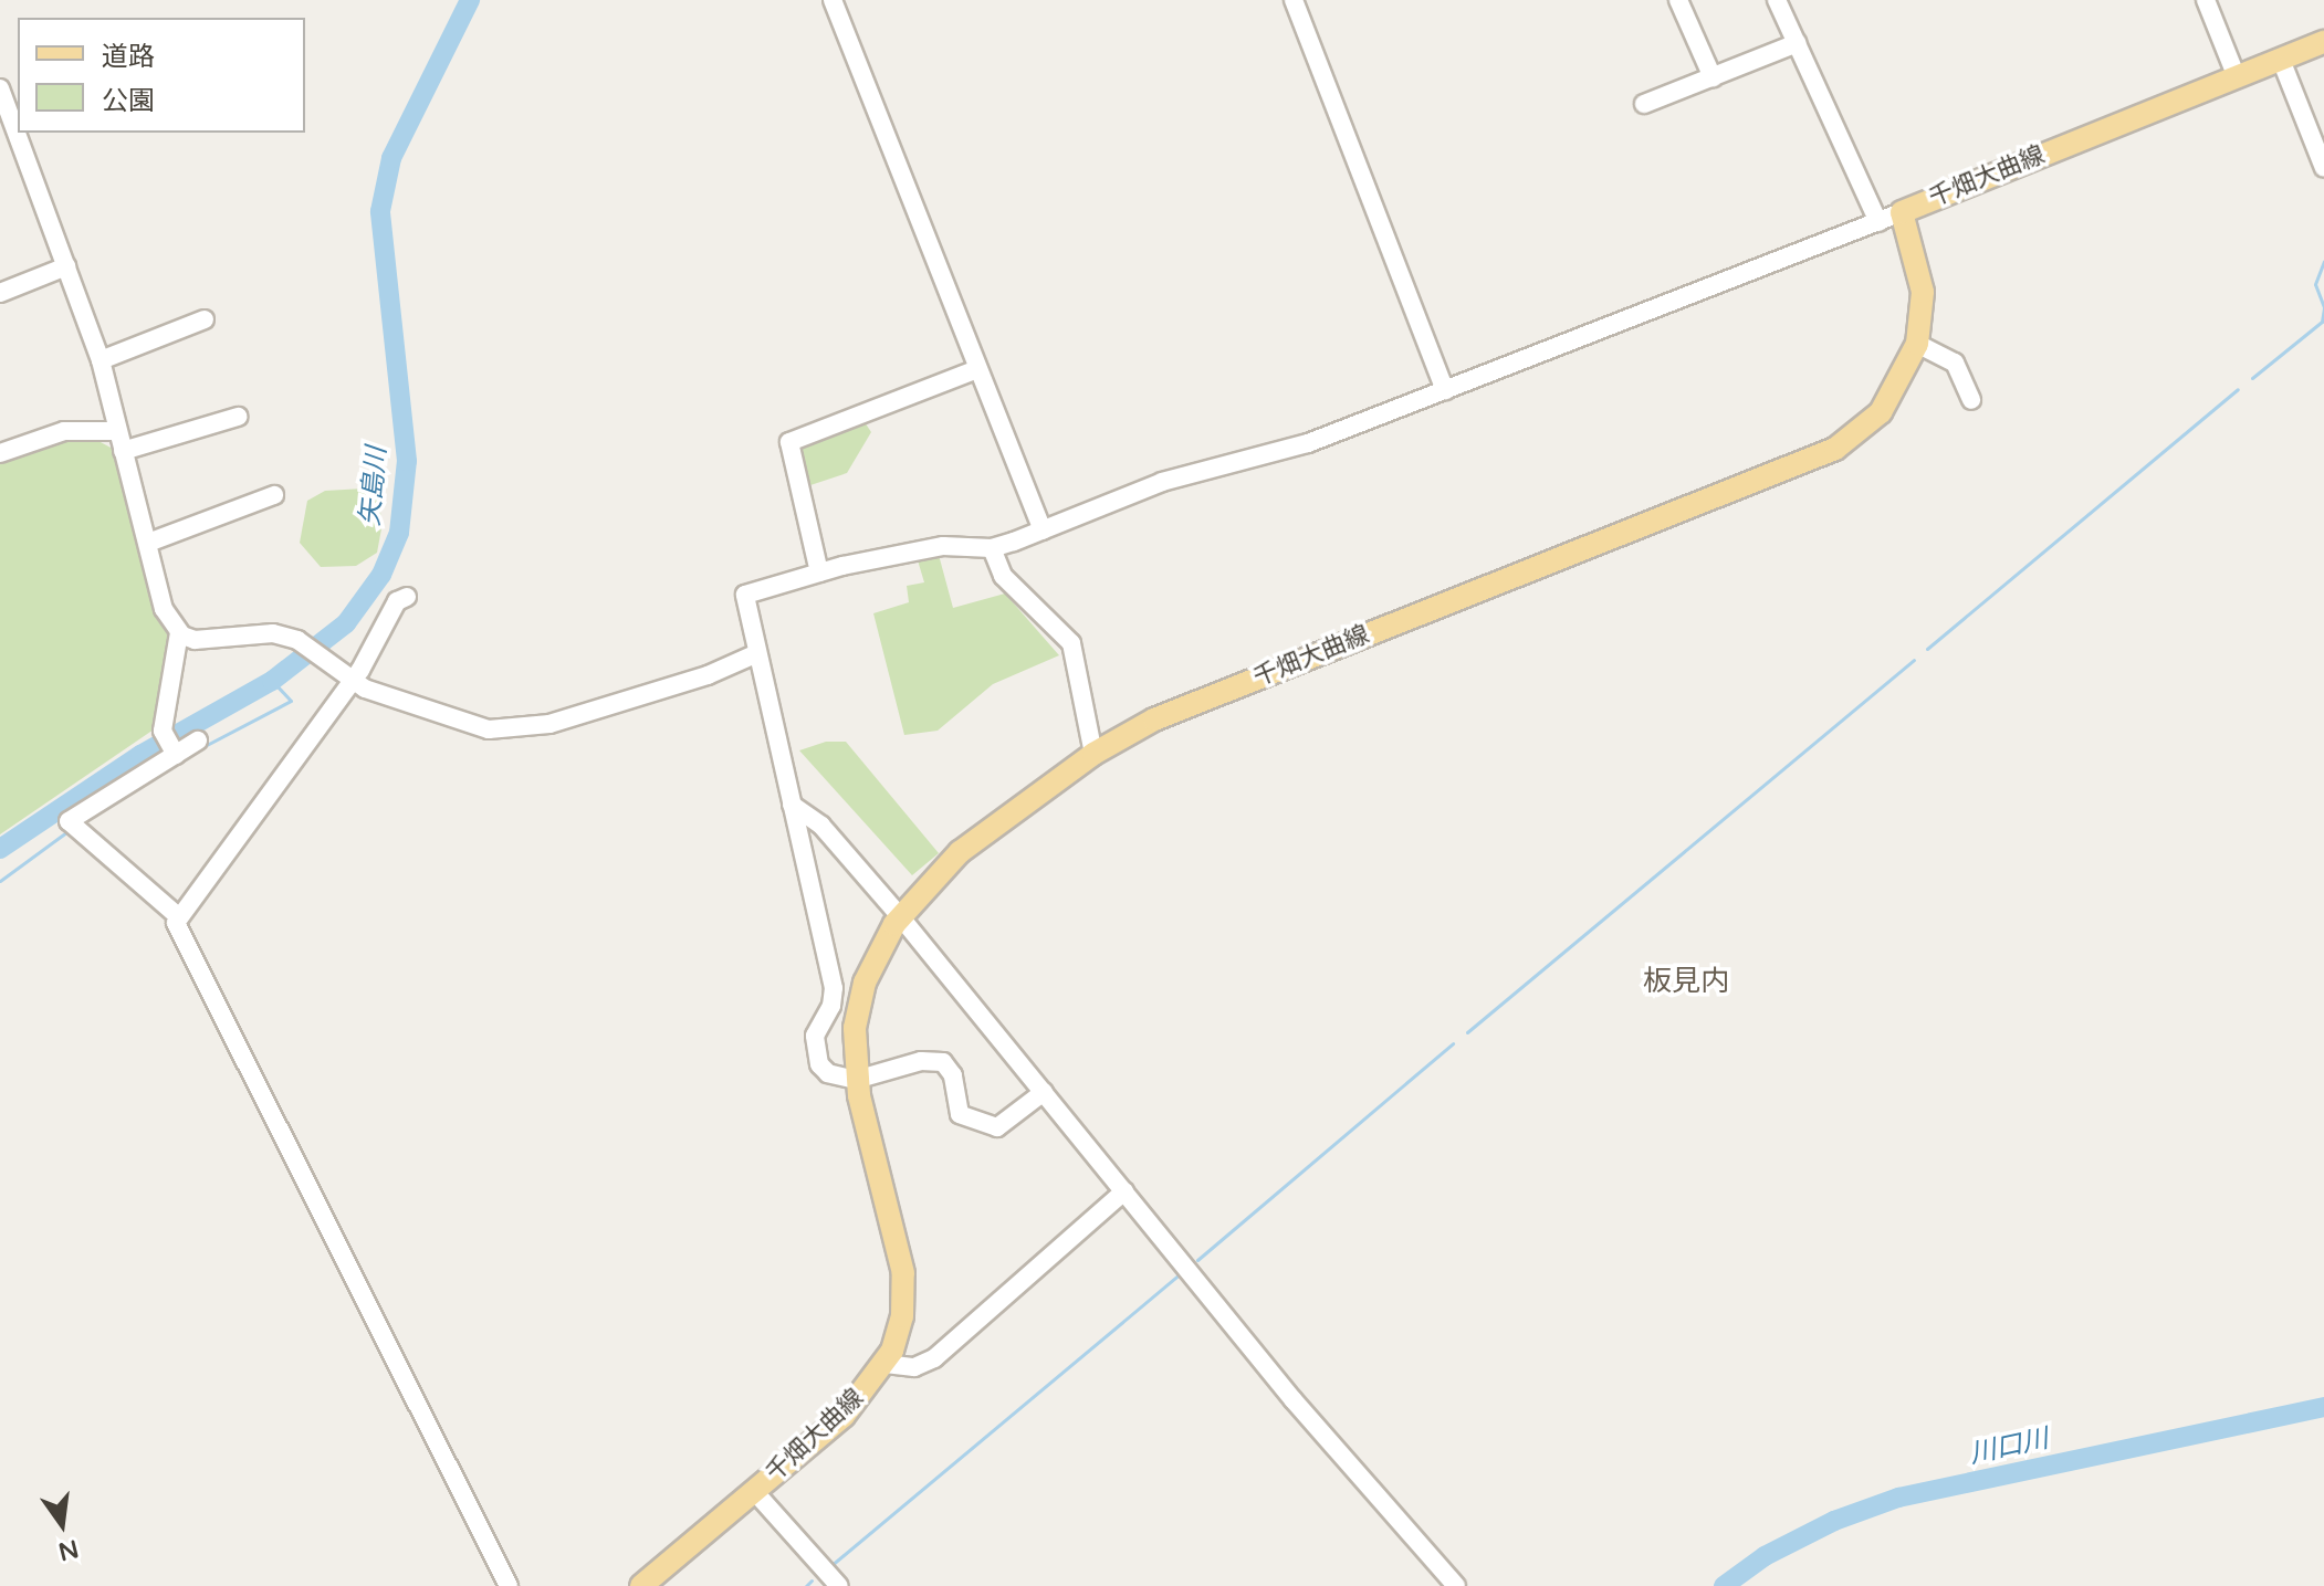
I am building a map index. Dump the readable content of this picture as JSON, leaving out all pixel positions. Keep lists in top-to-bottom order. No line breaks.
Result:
{"streets":{"main road":["千畑大曲線"]},"districts":["板見内"],"water":["矢島川","川口川"],"legend":["道路","公園"],"north":"bottom"}
